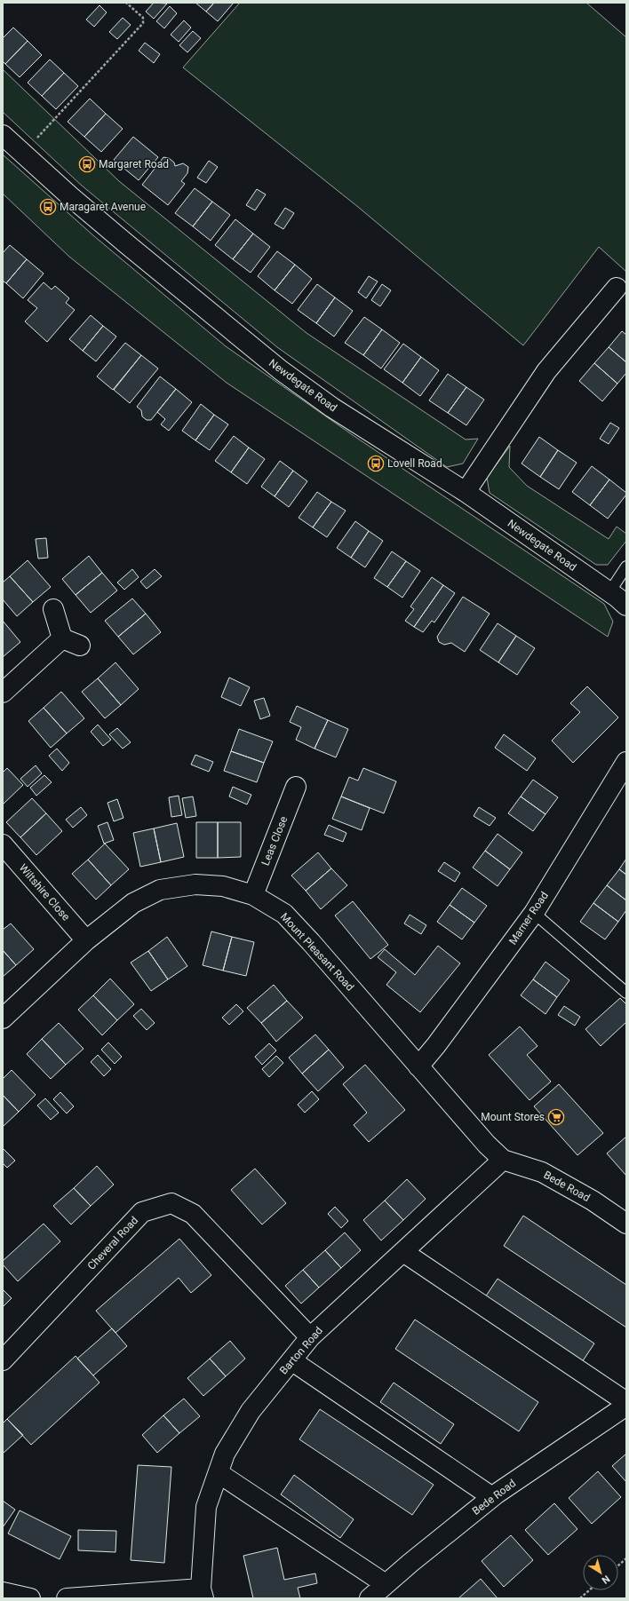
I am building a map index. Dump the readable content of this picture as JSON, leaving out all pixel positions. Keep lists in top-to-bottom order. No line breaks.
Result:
{"streets":{"street":["Newdegate Road","Leas Close","Wiltshire Close","Marner Road","Mount Pleasant Road","Bede Road","Cheveral Road","Barton Road"]},"crossings":[["Leas Close","Mount Pleasant Road"],["Wiltshire Close","Mount Pleasant Road"],["Marner Road","Mount Pleasant Road"],["Mount Pleasant Road","Bede Road"],["Mount Pleasant Road","Barton Road"],["Bede Road","Barton Road"],["Cheveral Road","Barton Road"]],"places":{"bus stop":["Margaret Road","Maragaret Avenue","Lovell Road"],"supermarket":["Mount Stores"]},"north":"bottom right"}
